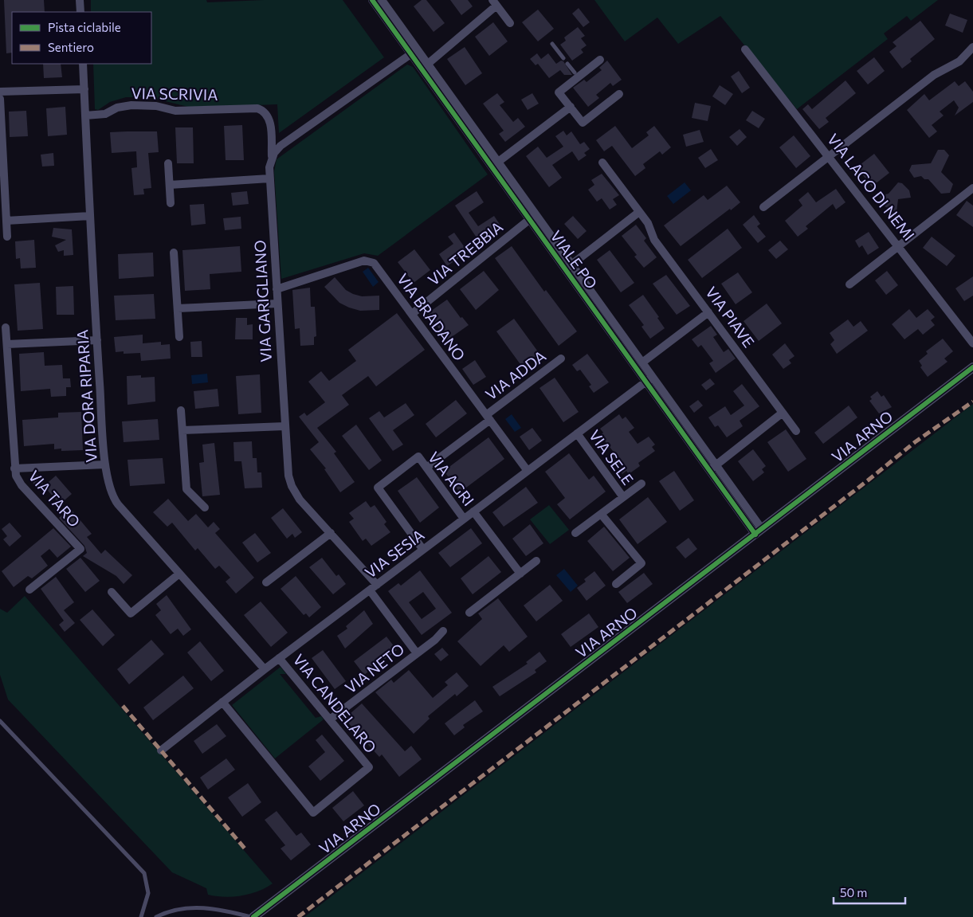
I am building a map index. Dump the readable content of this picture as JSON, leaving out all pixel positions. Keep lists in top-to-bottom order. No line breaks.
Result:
{"streets":{"street":["VIA SCRIVIA","VIA LAGO DI NEMI","VIA TREBBIA","VIALE PO","VIA GARIGLIANO","VIA BRADANO","VIA PIAVE","VIA ADDA","VIA DORA RIPARIA","VIA ARNO","VIA SELE","VIA AGRI","VIA TARO","VIA SESIA","VIA NETO","VIA CANDELARO"]},"crossings":[["VIA SCRIVIA","VIA GARIGLIANO"],["VIA SCRIVIA","VIA DORA RIPARIA"],["VIA TREBBIA","VIALE PO"],["VIA TREBBIA","VIA BRADANO"],["VIALE PO","VIA ARNO"],["VIALE PO","VIA SESIA"],["VIA GARIGLIANO","VIA BRADANO"],["VIA GARIGLIANO","VIA SESIA"],["VIA BRADANO","VIA ADDA"],["VIA BRADANO","VIA SESIA"],["VIA ADDA","VIA AGRI"],["VIA DORA RIPARIA","VIA SESIA"],["VIA SELE","VIA SESIA"],["VIA AGRI","VIA SESIA"],["VIA SESIA","VIA NETO"],["VIA SESIA","VIA CANDELARO"],["VIA NETO","VIA CANDELARO"]],"legend":["Pista ciclabile","Sentiero"],"scale_bar":"50 m"}
